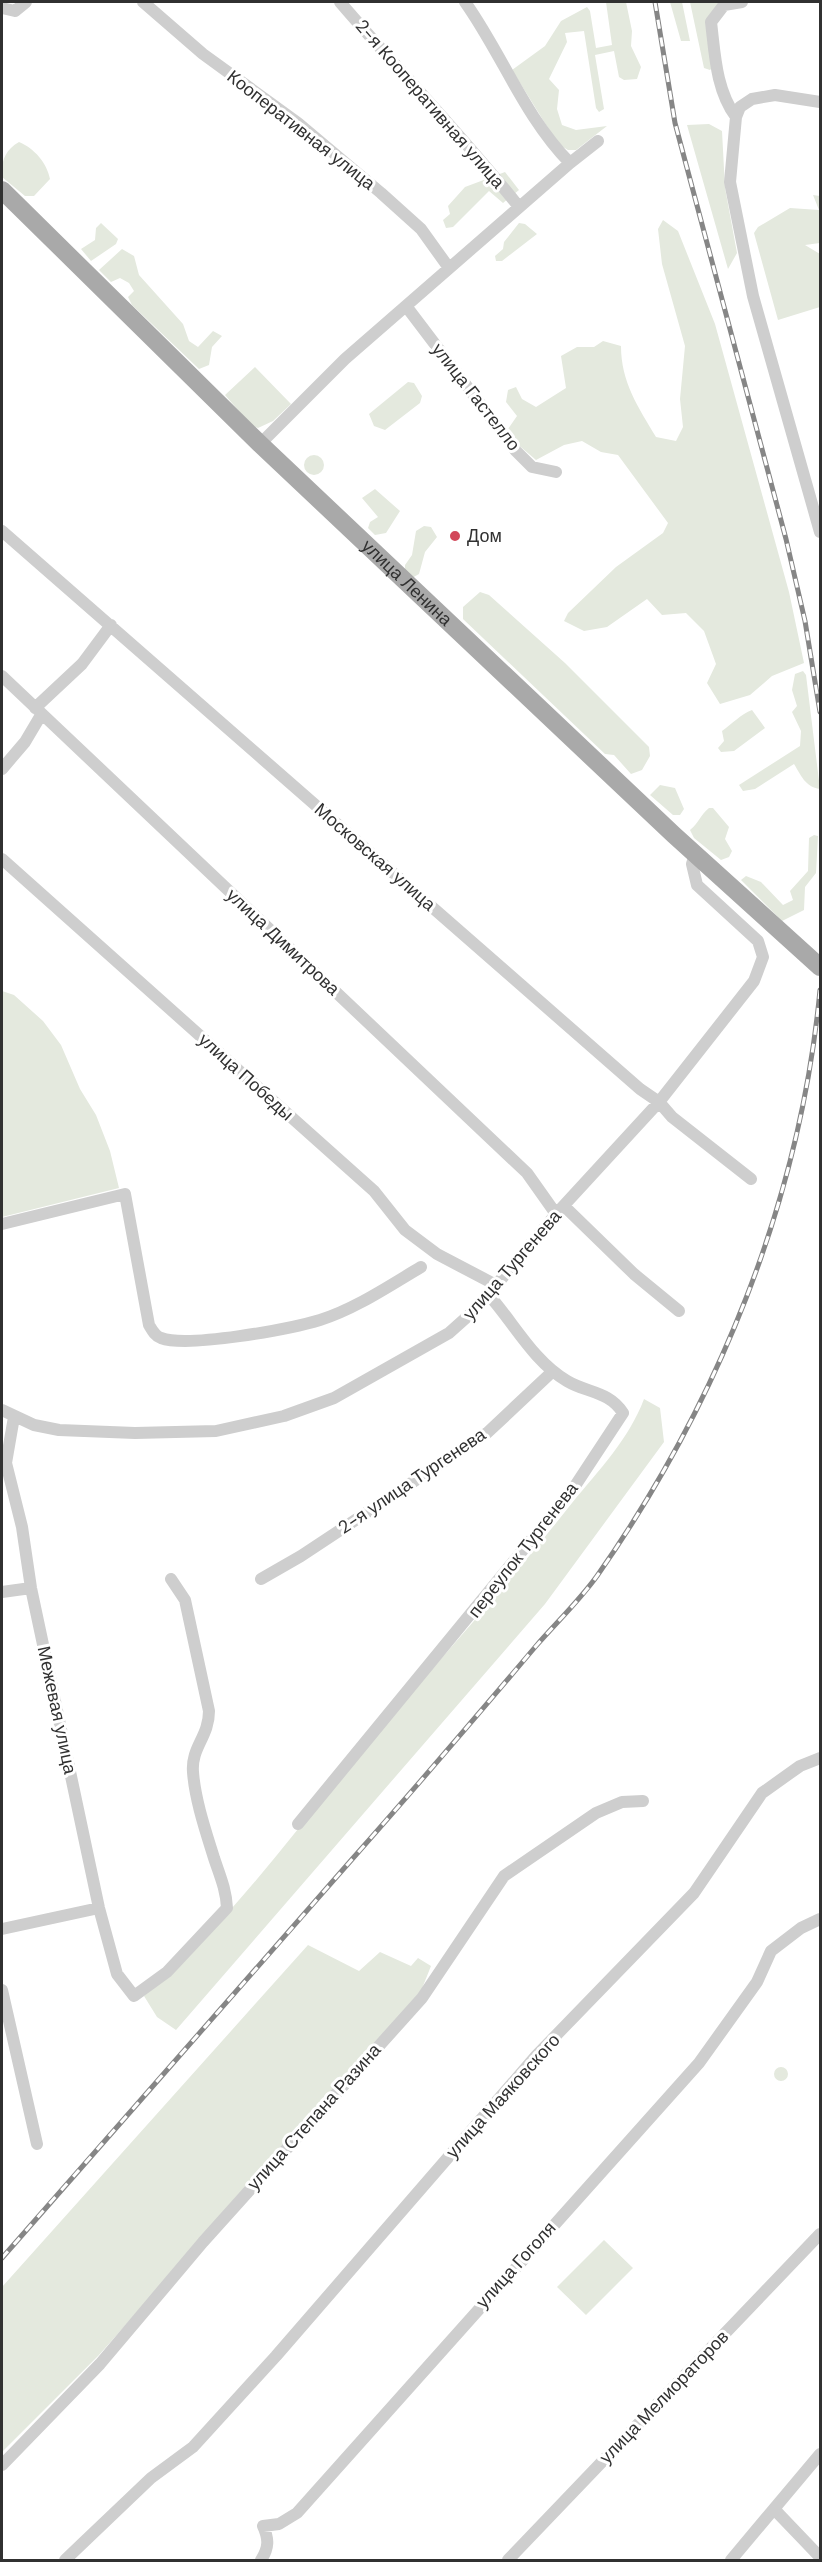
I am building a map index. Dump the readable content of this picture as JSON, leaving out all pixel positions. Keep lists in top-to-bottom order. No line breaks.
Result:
{"streets":{"main road":["улица Ленина"],"street":["2-я Кооперативная улица","Кооперативная улица","улица Гастелло","Московская улица","улица Димитрова","улица Победы","улица Тургенева","2-я улица Тургенева","переулок Тургенева","Межевая улица","улица Маяковского","улица Степана Разина","улица Гоголя","улица Мелиораторов"]},"crossings":[["улица Ленина","улица Тургенева"],["Московская улица","улица Тургенева"],["улица Димитрова","улица Тургенева"],["улица Победы","улица Тургенева"],["улица Победы","переулок Тургенева"],["улица Тургенева","переулок Тургенева"],["улица Тургенева","Межевая улица"],["2-я улица Тургенева","переулок Тургенева"]],"places":["Дом"]}
